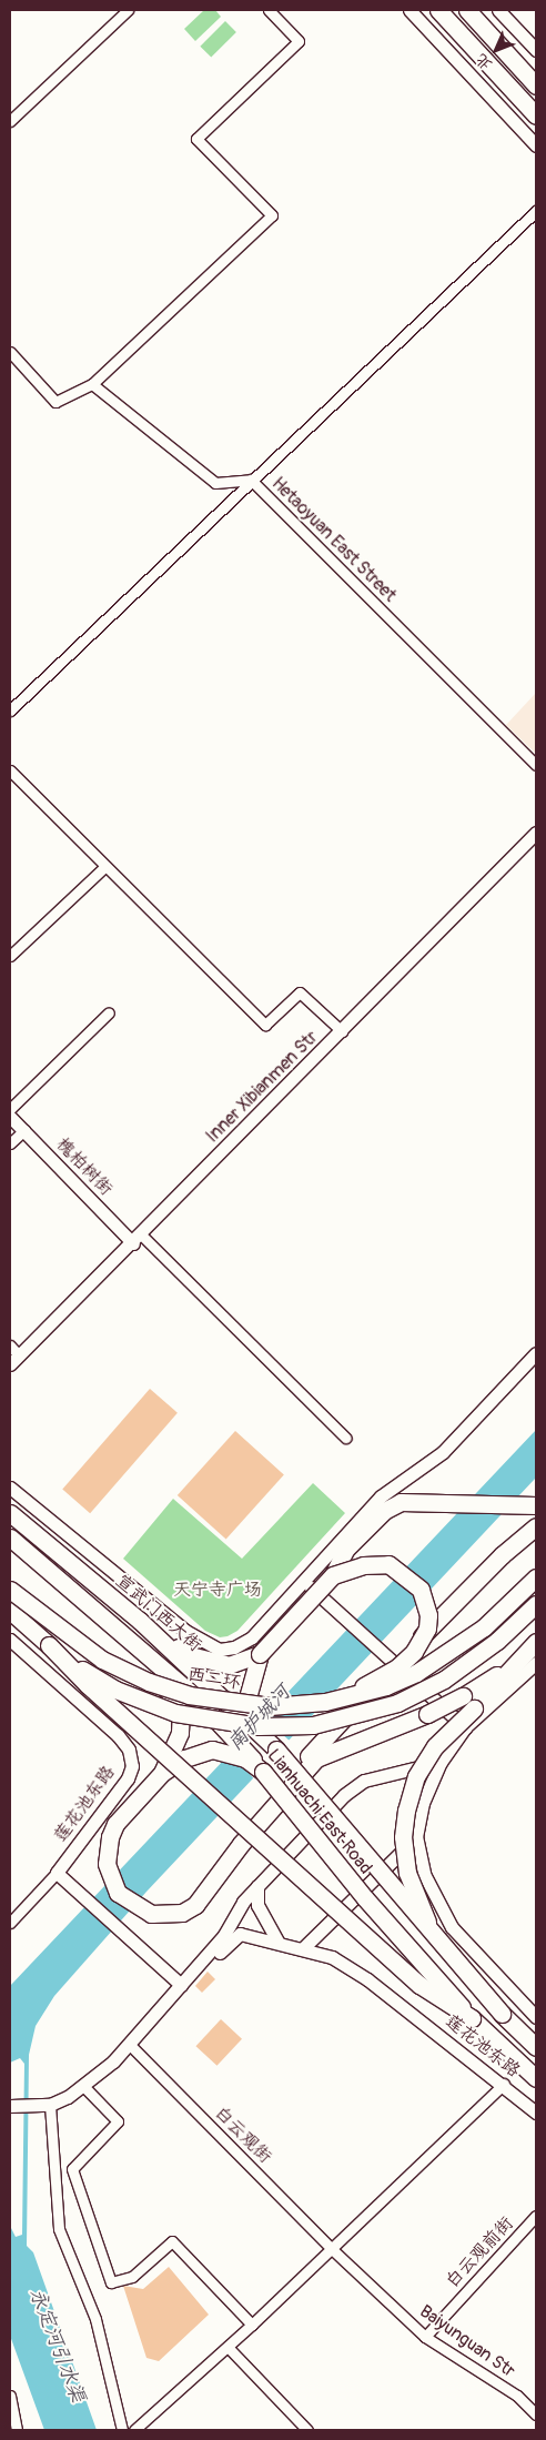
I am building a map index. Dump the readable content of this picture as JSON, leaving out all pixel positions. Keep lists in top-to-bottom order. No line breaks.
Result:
{"streets":{"main road":["宣武门西大街","西二环","Lianhuachi East Road"],"street":["Hetaoyuan East Street","Inner Xibianmen Str","槐柏树街","莲花池东路","白云观街","白云观前街","Baiyunguan Str"]},"crossings":[["Inner Xibianmen Str","槐柏树街"],["宣武门西大街","Lianhuachi East Road"],["白云观街","Baiyunguan Str"],["白云观前街","Baiyunguan Str"]],"water":["南护城河","永定河引水渠"],"parks":["天宁寺广场"],"north":"bottom left"}
